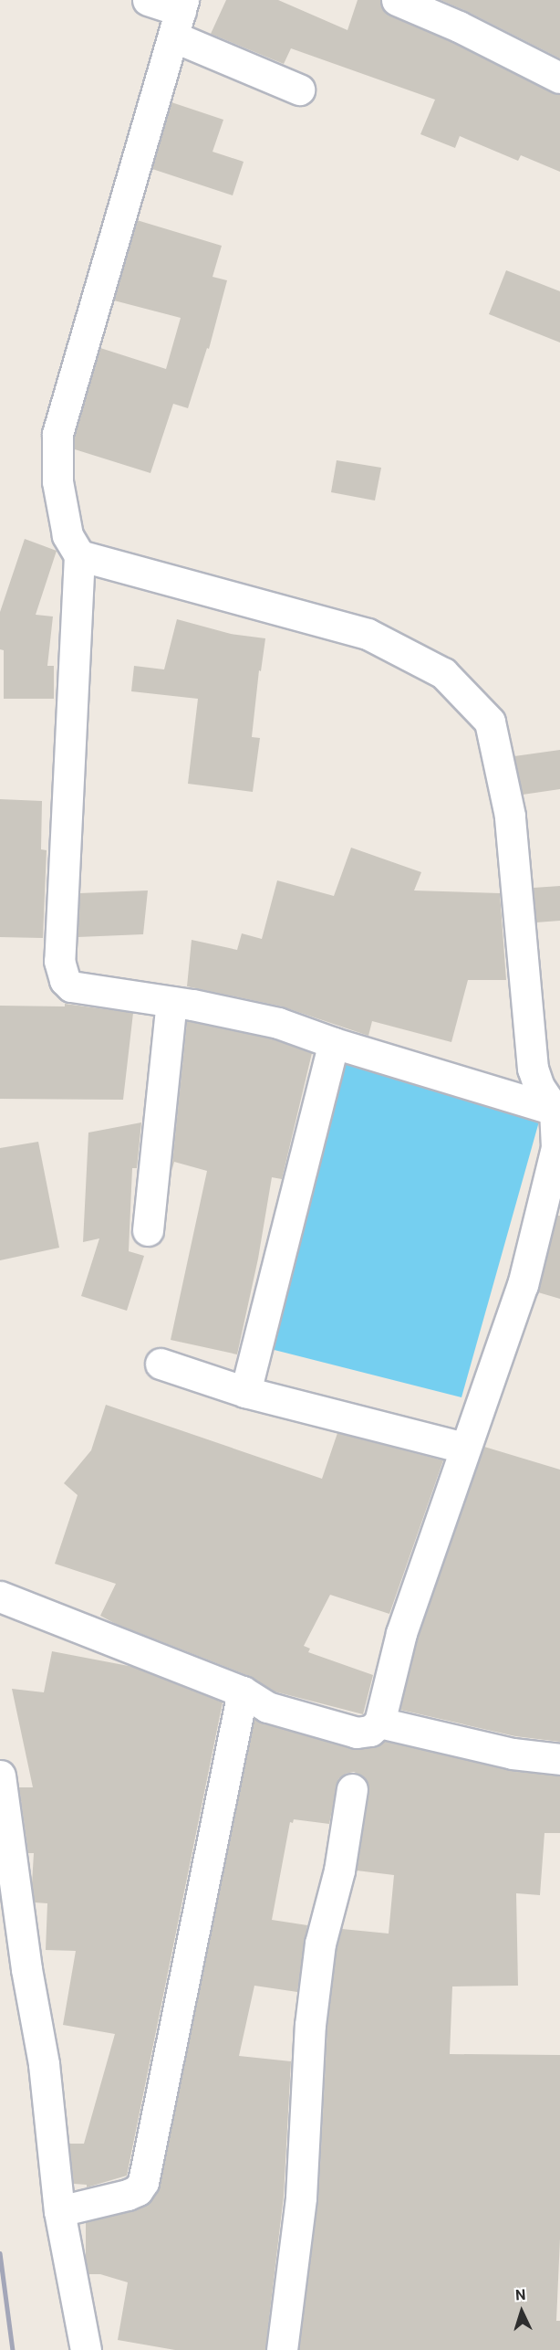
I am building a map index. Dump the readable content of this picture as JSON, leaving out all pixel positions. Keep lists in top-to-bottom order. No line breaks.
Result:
{"north":"top"}
